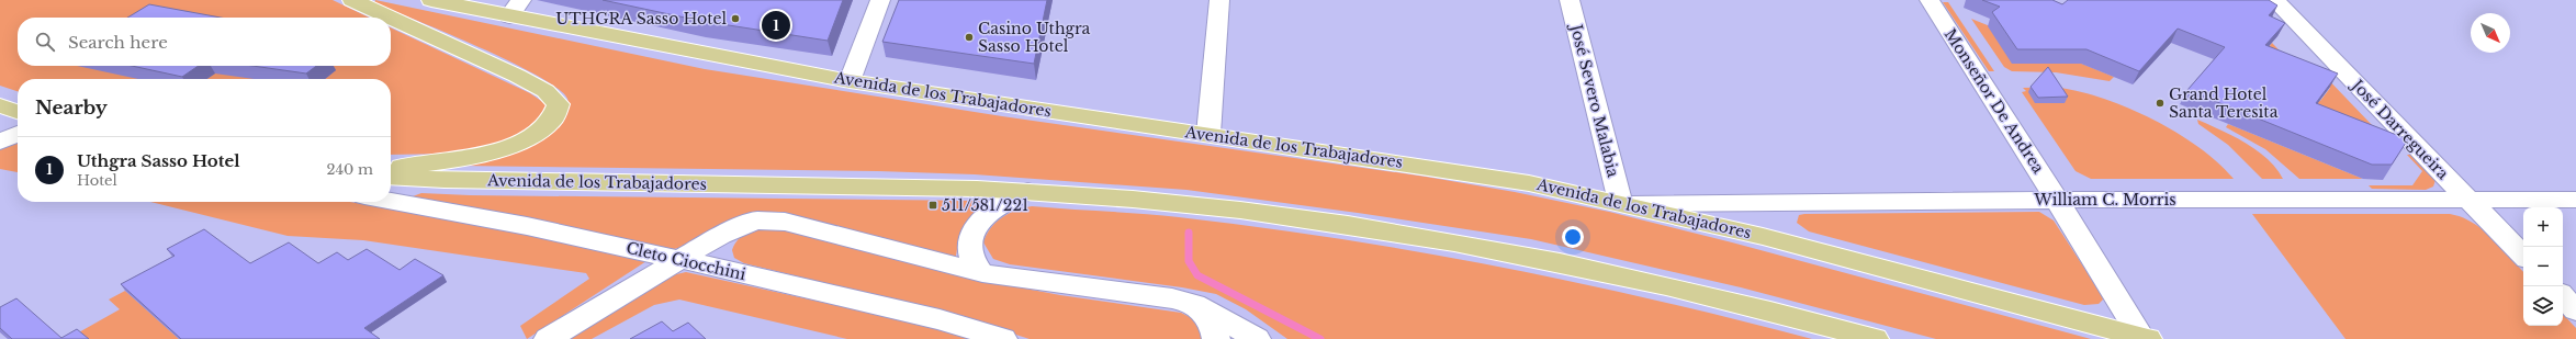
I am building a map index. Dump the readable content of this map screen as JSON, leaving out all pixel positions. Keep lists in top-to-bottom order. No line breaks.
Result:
{"streets":{"main road":["Avenida de los Trabajadores"],"street":["José Severo Malabia","Monseñor De Andrea","José Darregueira","William C. Morris","Cleto Ciocchini"]},"crossings":[["Avenida de los Trabajadores","José Severo Malabia"],["Avenida de los Trabajadores","Monseñor De Andrea"],["Avenida de los Trabajadores","William C. Morris"],["José Severo Malabia","William C. Morris"],["Monseñor De Andrea","William C. Morris"],["José Darregueira","William C. Morris"]],"places":{"other":["UTHGRA Sasso Hotel","Casino Uthgra Sasso Hotel","Grand Hotel Santa Teresita"],"transit":["511/581/221"]},"north":"bottom right","page":{"pins":"1","search":"Search here","heading":"Nearby","list":[{"mark":"1","name":"Uthgra Sasso Hotel","note":"Hotel","value":"240 m"}],"map_buttons":["+","−"]}}
